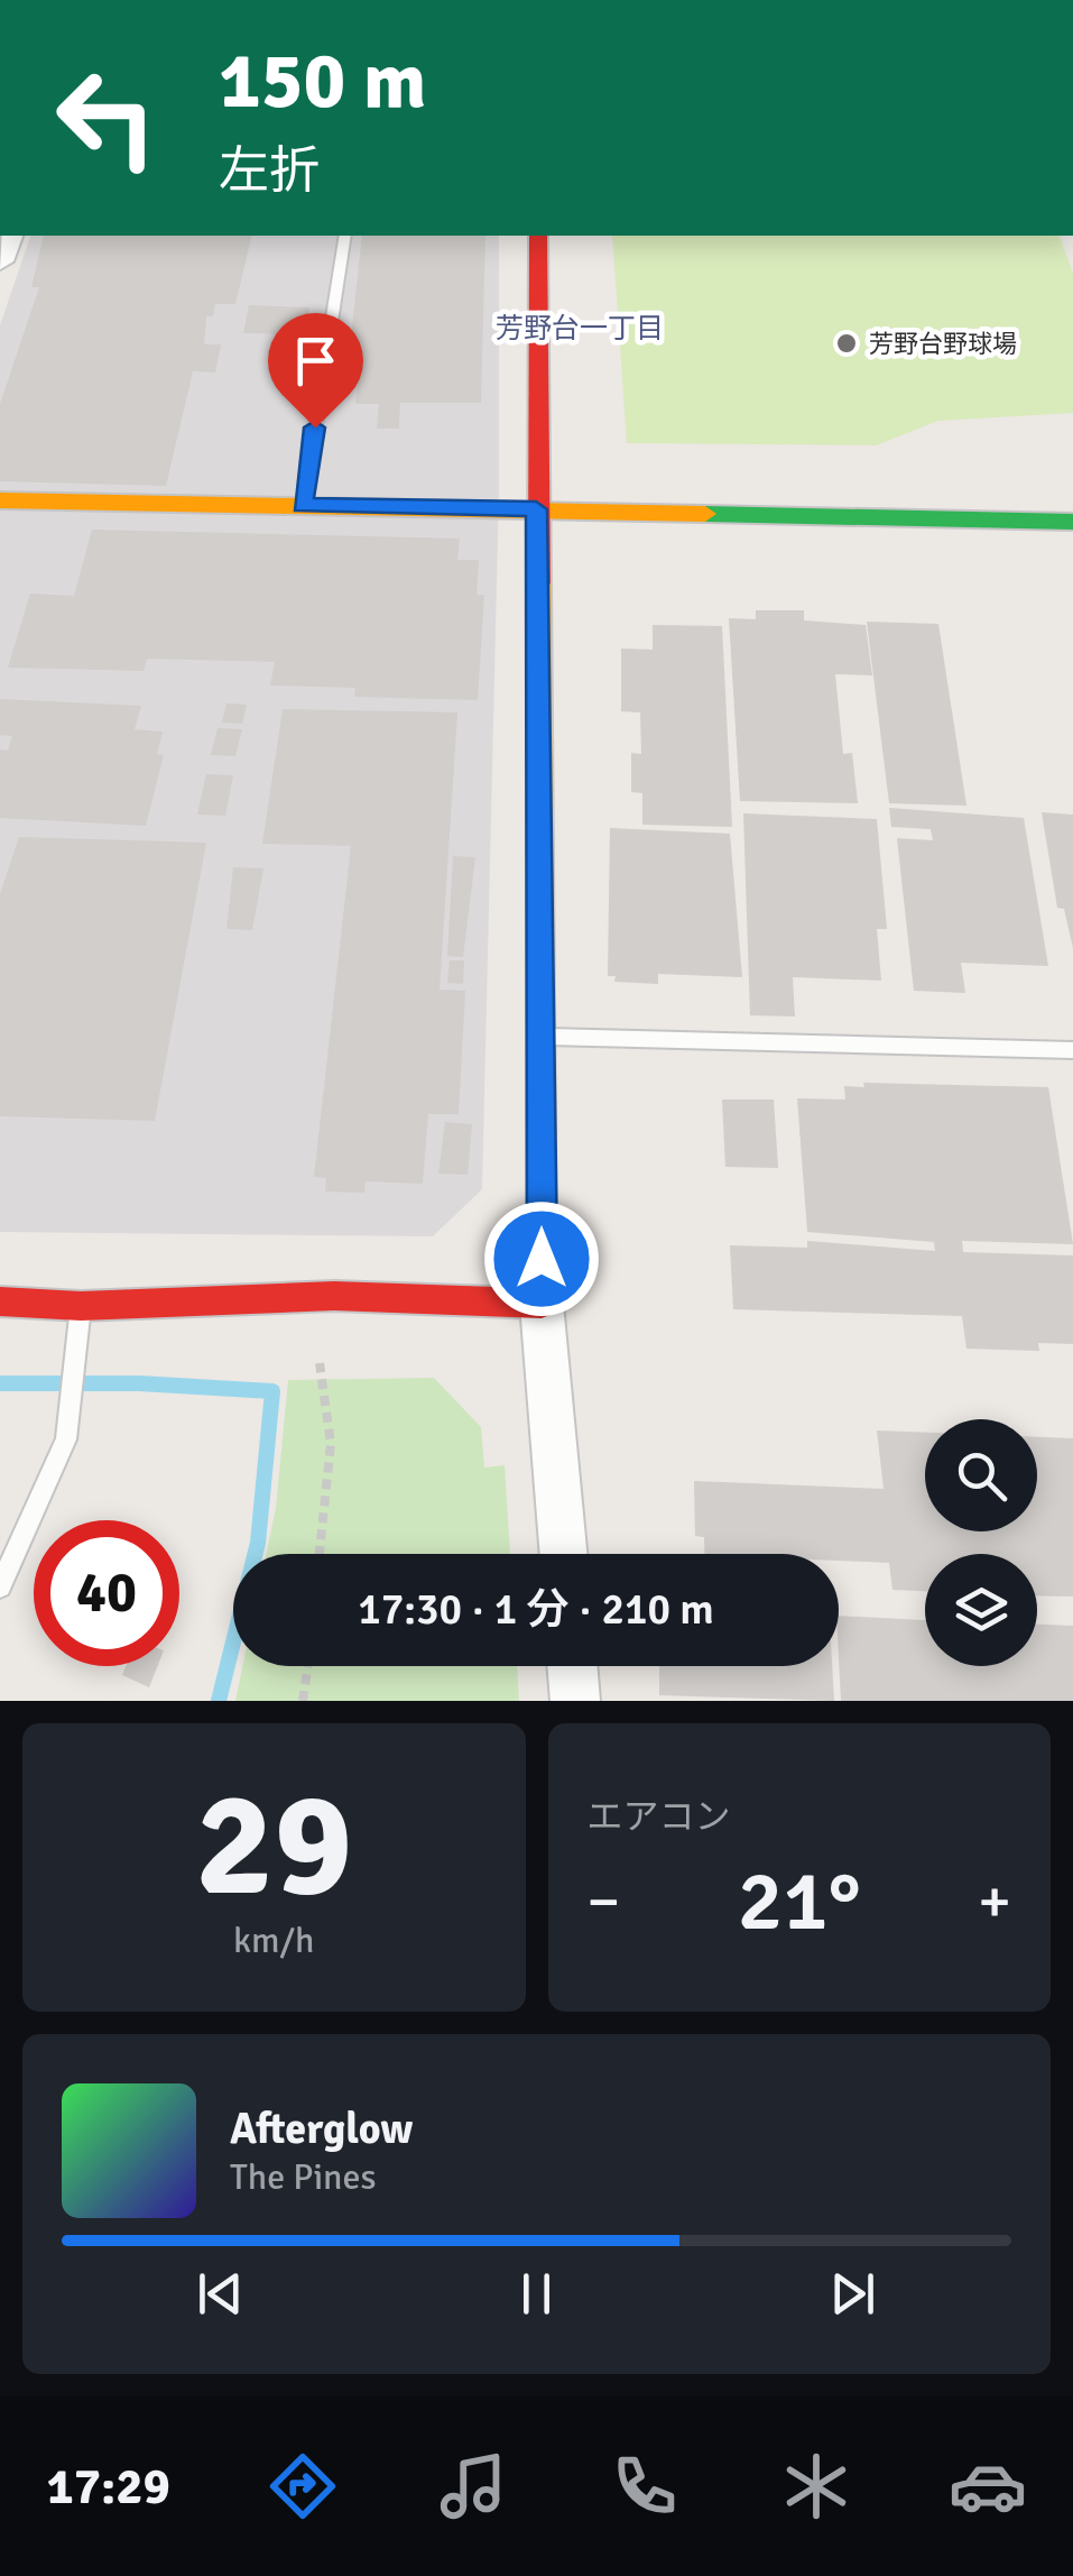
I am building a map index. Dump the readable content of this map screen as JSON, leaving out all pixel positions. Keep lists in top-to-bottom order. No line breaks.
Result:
{"districts":["芳野台一丁目"],"places":["芳野台野球場"],"page":{"turn":["150 m","左折"],"limit":"40","trip":"17:30 · 1 分 · 210 m","tile":[["29","km/h"],"エアコン"],"heat":["−","21°","+"],"song":["Afterglow","The Pines"],"tabs":"17:29"}}
